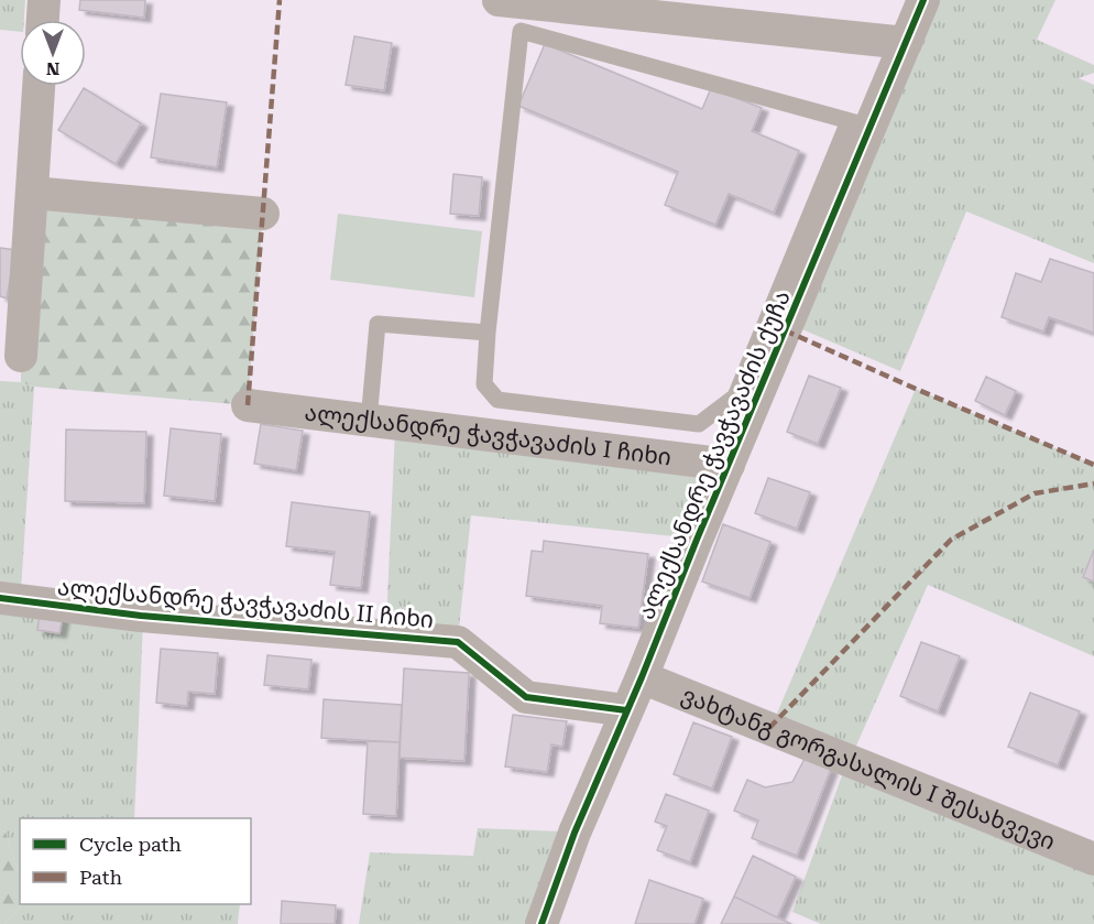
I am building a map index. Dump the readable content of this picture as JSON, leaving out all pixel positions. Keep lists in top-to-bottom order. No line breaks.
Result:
{"streets":{"street":["ალექსანდრე ჭავჭავაძის I ჩიხი","ალექსანდრე ჭავჭავაძის ქუჩა","ალექსანდრე ჭავჭავაძის II ჩიხი","ვახტანგ გორგასალის I შესახვევი"]},"crossings":[["ალექსანდრე ჭავჭავაძის I ჩიხი","ალექსანდრე ჭავჭავაძის ქუჩა"],["ალექსანდრე ჭავჭავაძის ქუჩა","ალექსანდრე ჭავჭავაძის II ჩიხი"],["ალექსანდრე ჭავჭავაძის ქუჩა","ვახტანგ გორგასალის I შესახვევი"]],"legend":["Cycle path","Path"],"north":"bottom"}
